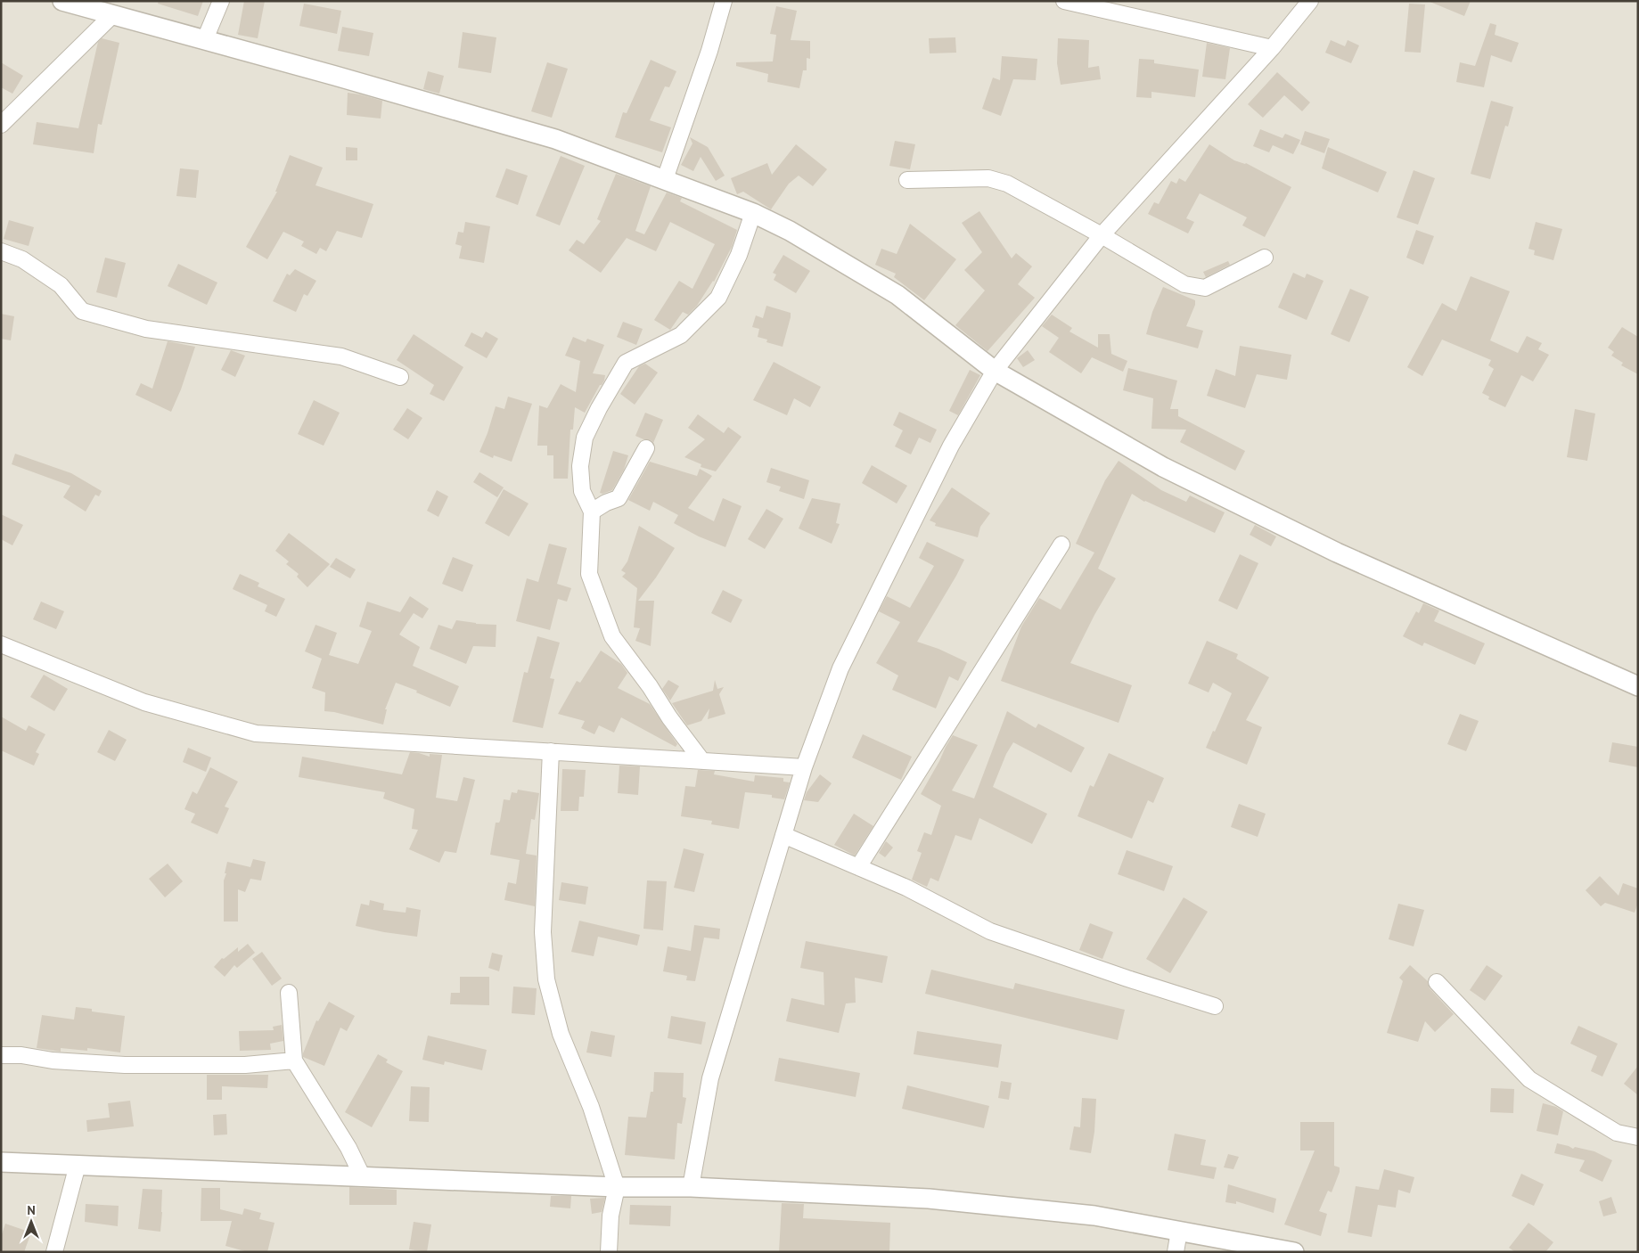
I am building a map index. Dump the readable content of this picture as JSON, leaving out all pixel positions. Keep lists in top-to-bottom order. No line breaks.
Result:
{"north":"top"}
